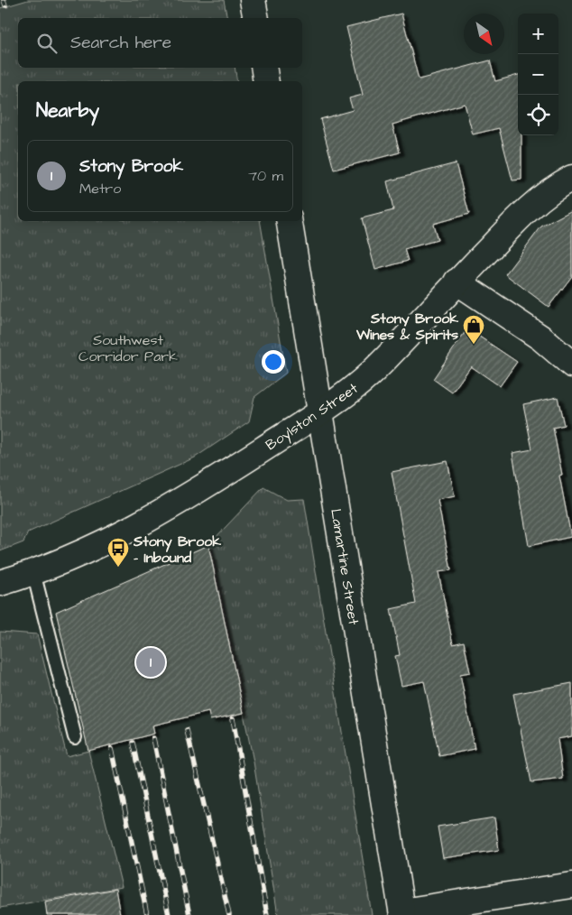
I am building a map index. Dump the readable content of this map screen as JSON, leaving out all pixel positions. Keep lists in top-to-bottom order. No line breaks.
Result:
{"streets":{"street":["Boylston Street","Lamartine Street"]},"crossings":[["Boylston Street","Lamartine Street"]],"parks":["Southwest Corridor Park"],"places":{"shop":["Stony Brook Wines & Spirits"],"bus stop":["Stony Brook - Inbound"]},"north":"bottom right","page":{"map_buttons":["+","−"],"search":"Search here","heading":"Nearby","list":[{"mark":"1","name":"Stony Brook","note":"Metro","value":"70 m"}],"pins":"1"}}
